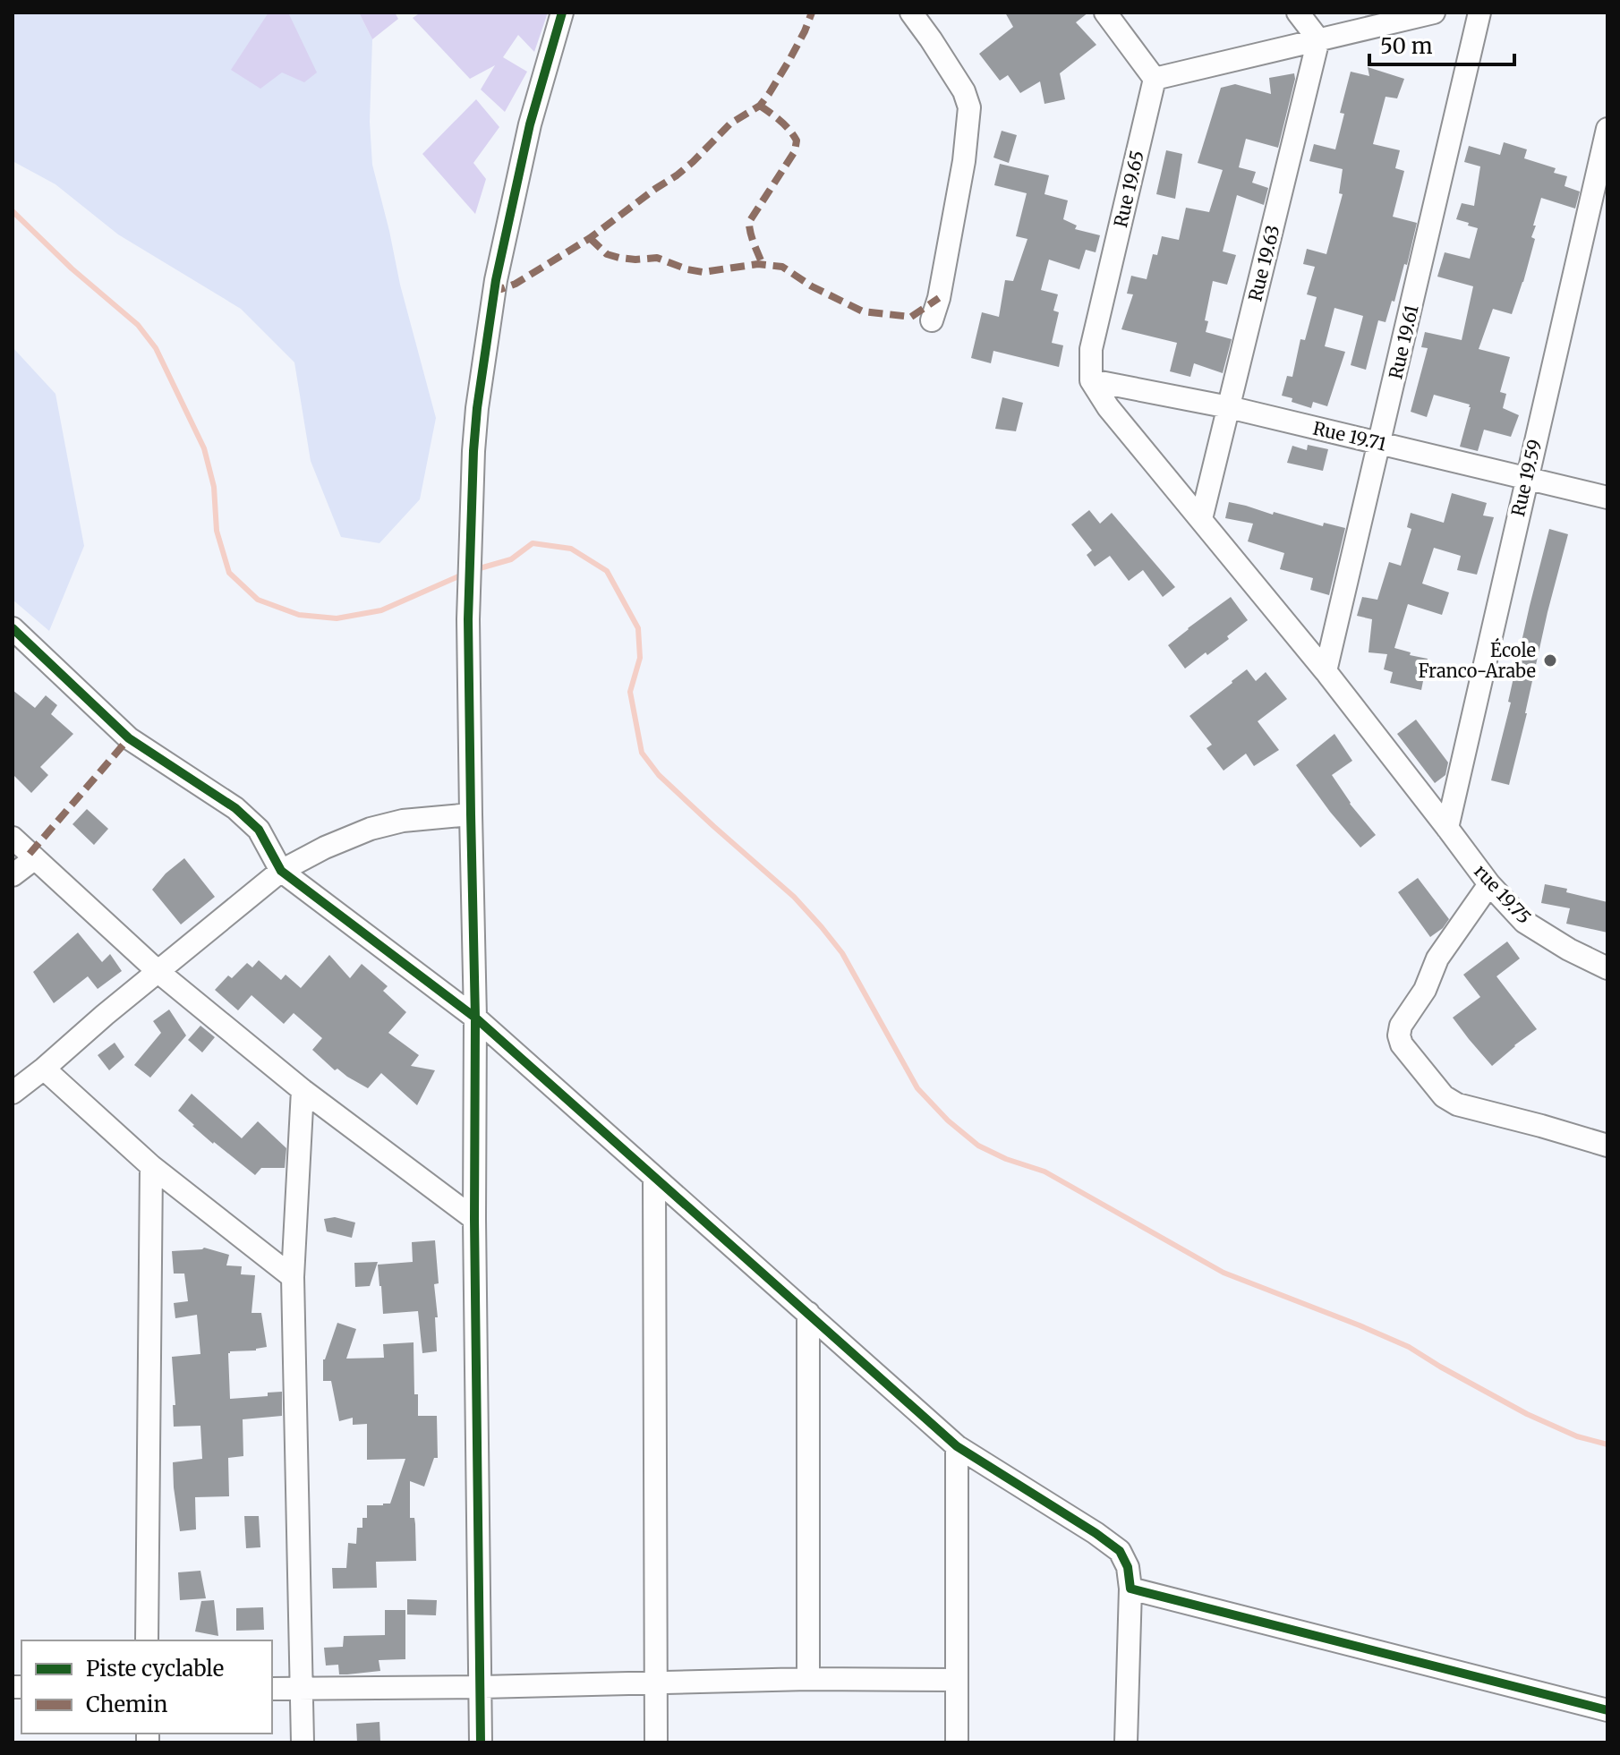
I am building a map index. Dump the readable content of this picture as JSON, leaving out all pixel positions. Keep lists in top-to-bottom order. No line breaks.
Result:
{"streets":{"street":["Rue 19.65","Rue 19.63","Rue 19.61","Rue 19.71","Rue 19.59","rue 19.75"]},"crossings":[["Rue 19.65","Rue 19.71"],["Rue 19.65","rue 19.75"],["Rue 19.63","Rue 19.71"],["Rue 19.63","rue 19.75"],["Rue 19.61","Rue 19.71"],["Rue 19.61","rue 19.75"],["Rue 19.71","Rue 19.59"],["Rue 19.71","rue 19.75"],["Rue 19.59","rue 19.75"]],"places":["École Franco-Arabe"],"legend":["Piste cyclable","Chemin"],"scale_bar":"50 m"}
